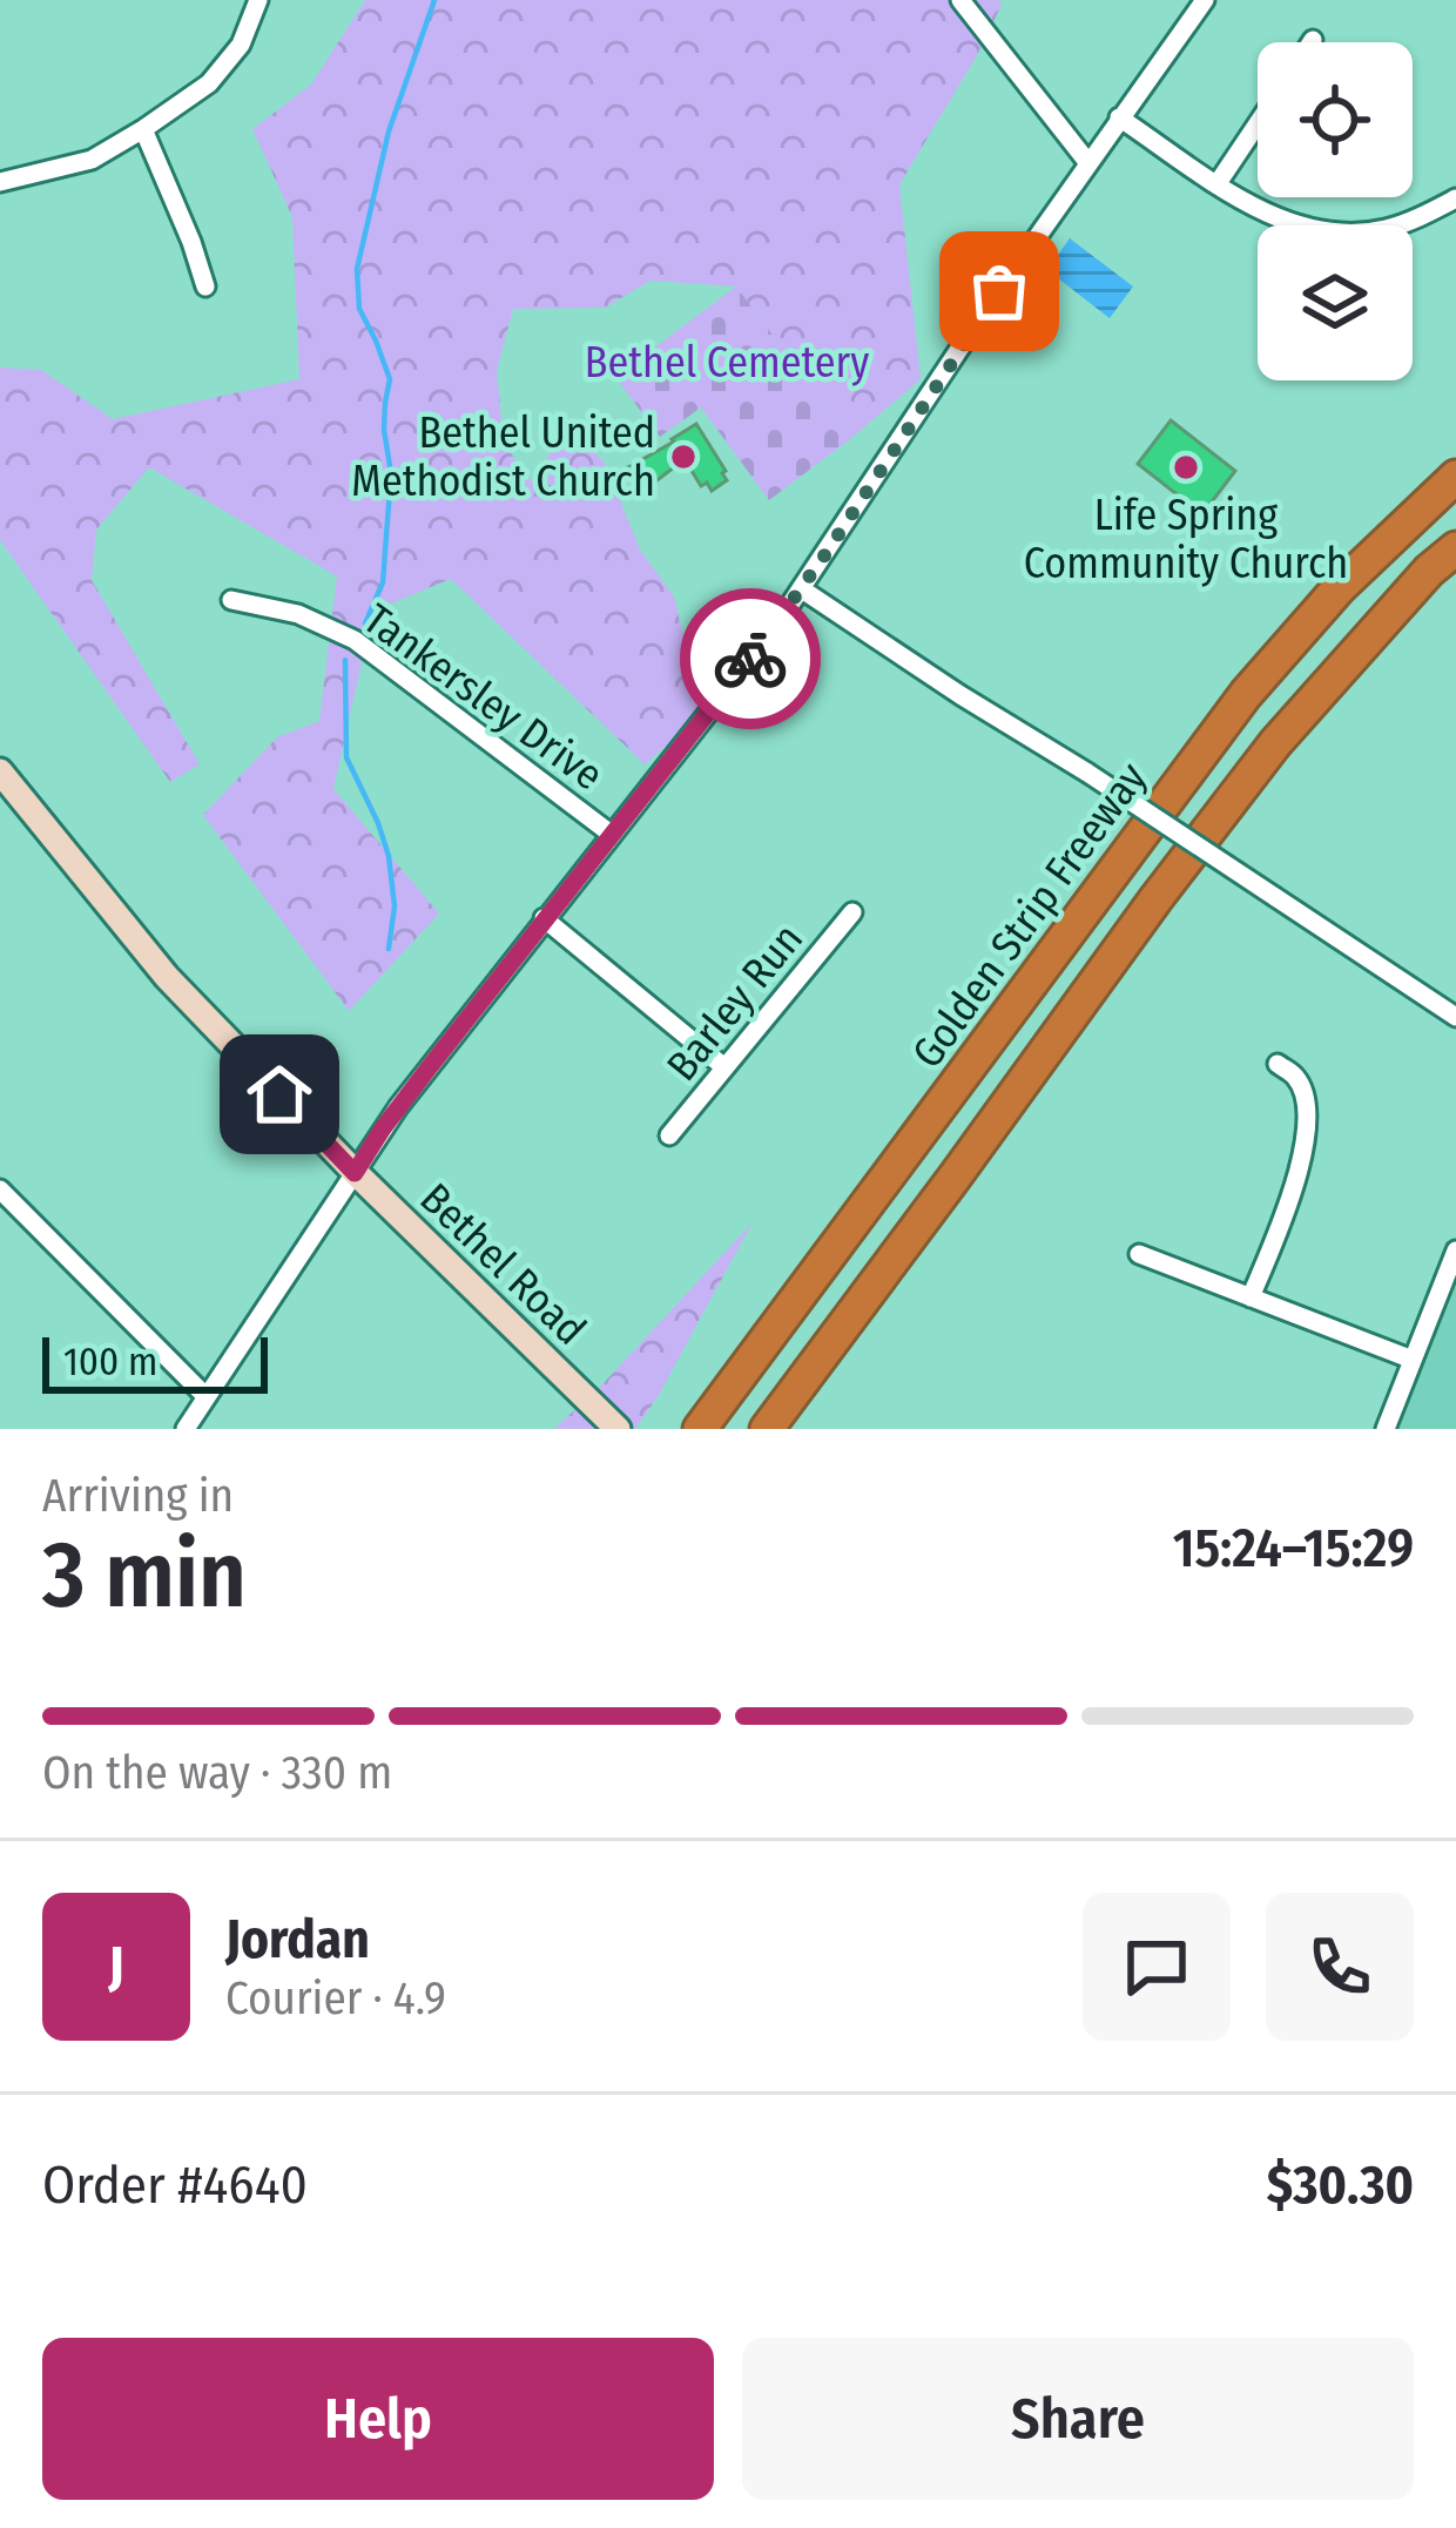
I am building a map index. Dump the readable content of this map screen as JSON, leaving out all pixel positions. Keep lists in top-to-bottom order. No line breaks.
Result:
{"streets":{"highway":["Golden Strip Freeway"],"street":["Tankersley Drive","Barley Run","Bethel Road"]},"parks":["Bethel Cemetery"],"places":["Bethel United Methodist Church","Life Spring Community Church"],"scale_bar":"100 m","page":{"scale":"100 m","heading":["3 min","Arriving in","15:24–15:29"],"panel":["Jordan","Courier · 4.9","Order #4640","$30.30"],"bar":"On the way · 330 m","round":"J","buttons":["Help","Share"]}}
